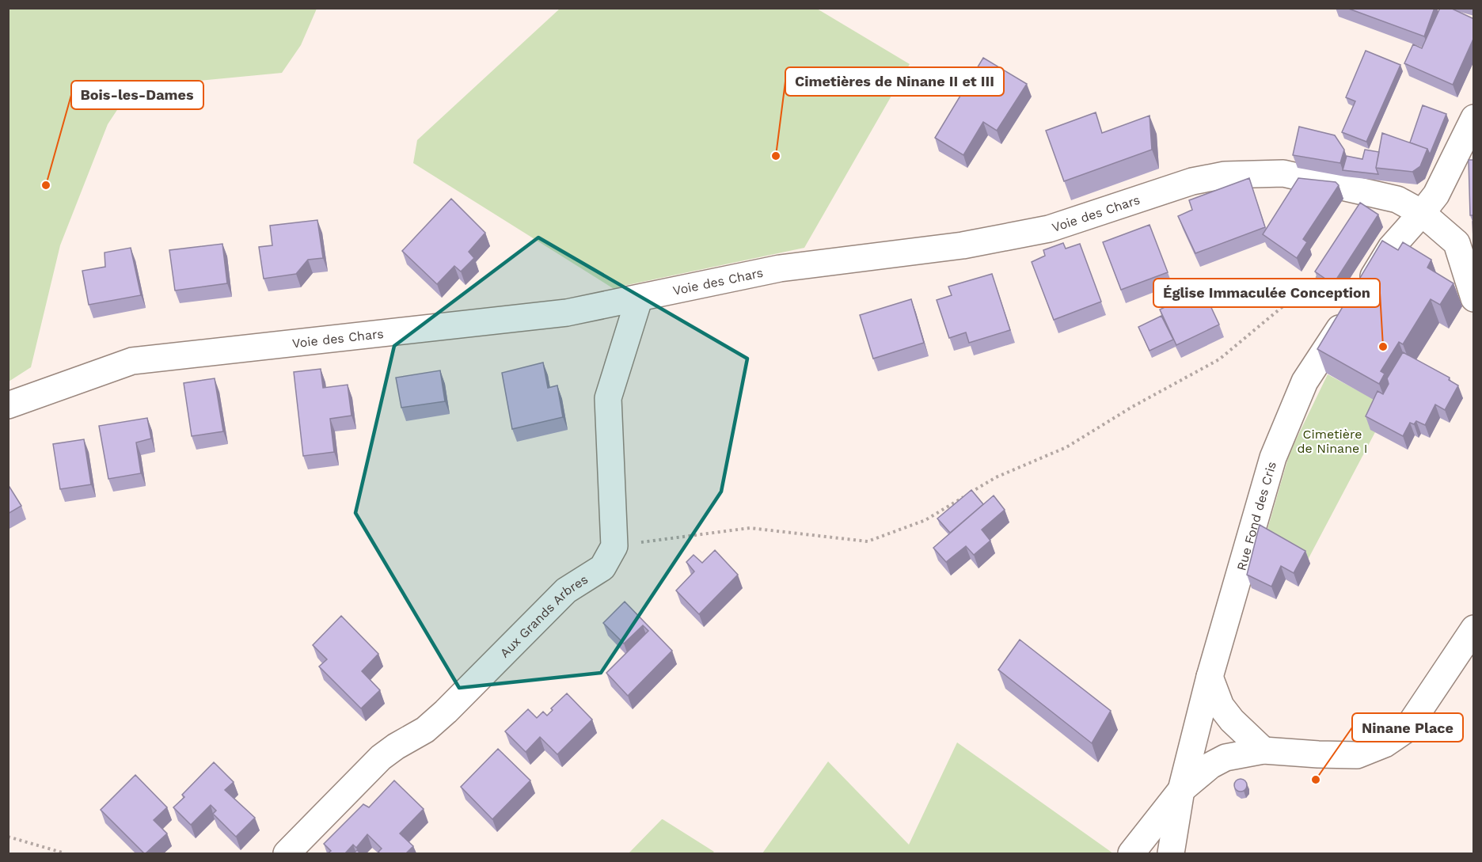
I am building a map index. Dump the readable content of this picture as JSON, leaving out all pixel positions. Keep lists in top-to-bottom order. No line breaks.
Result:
{"streets":{"street":["Voie des Chars","Rue Fond des Cris","Aux Grands Arbres"]},"crossings":[["Voie des Chars","Rue Fond des Cris"]],"parks":["Cimetière de Ninane I"],"places":["Cimetières de Ninane II et III","Bois-les-Dames","Église Immaculée Conception","Ninane Place"]}
